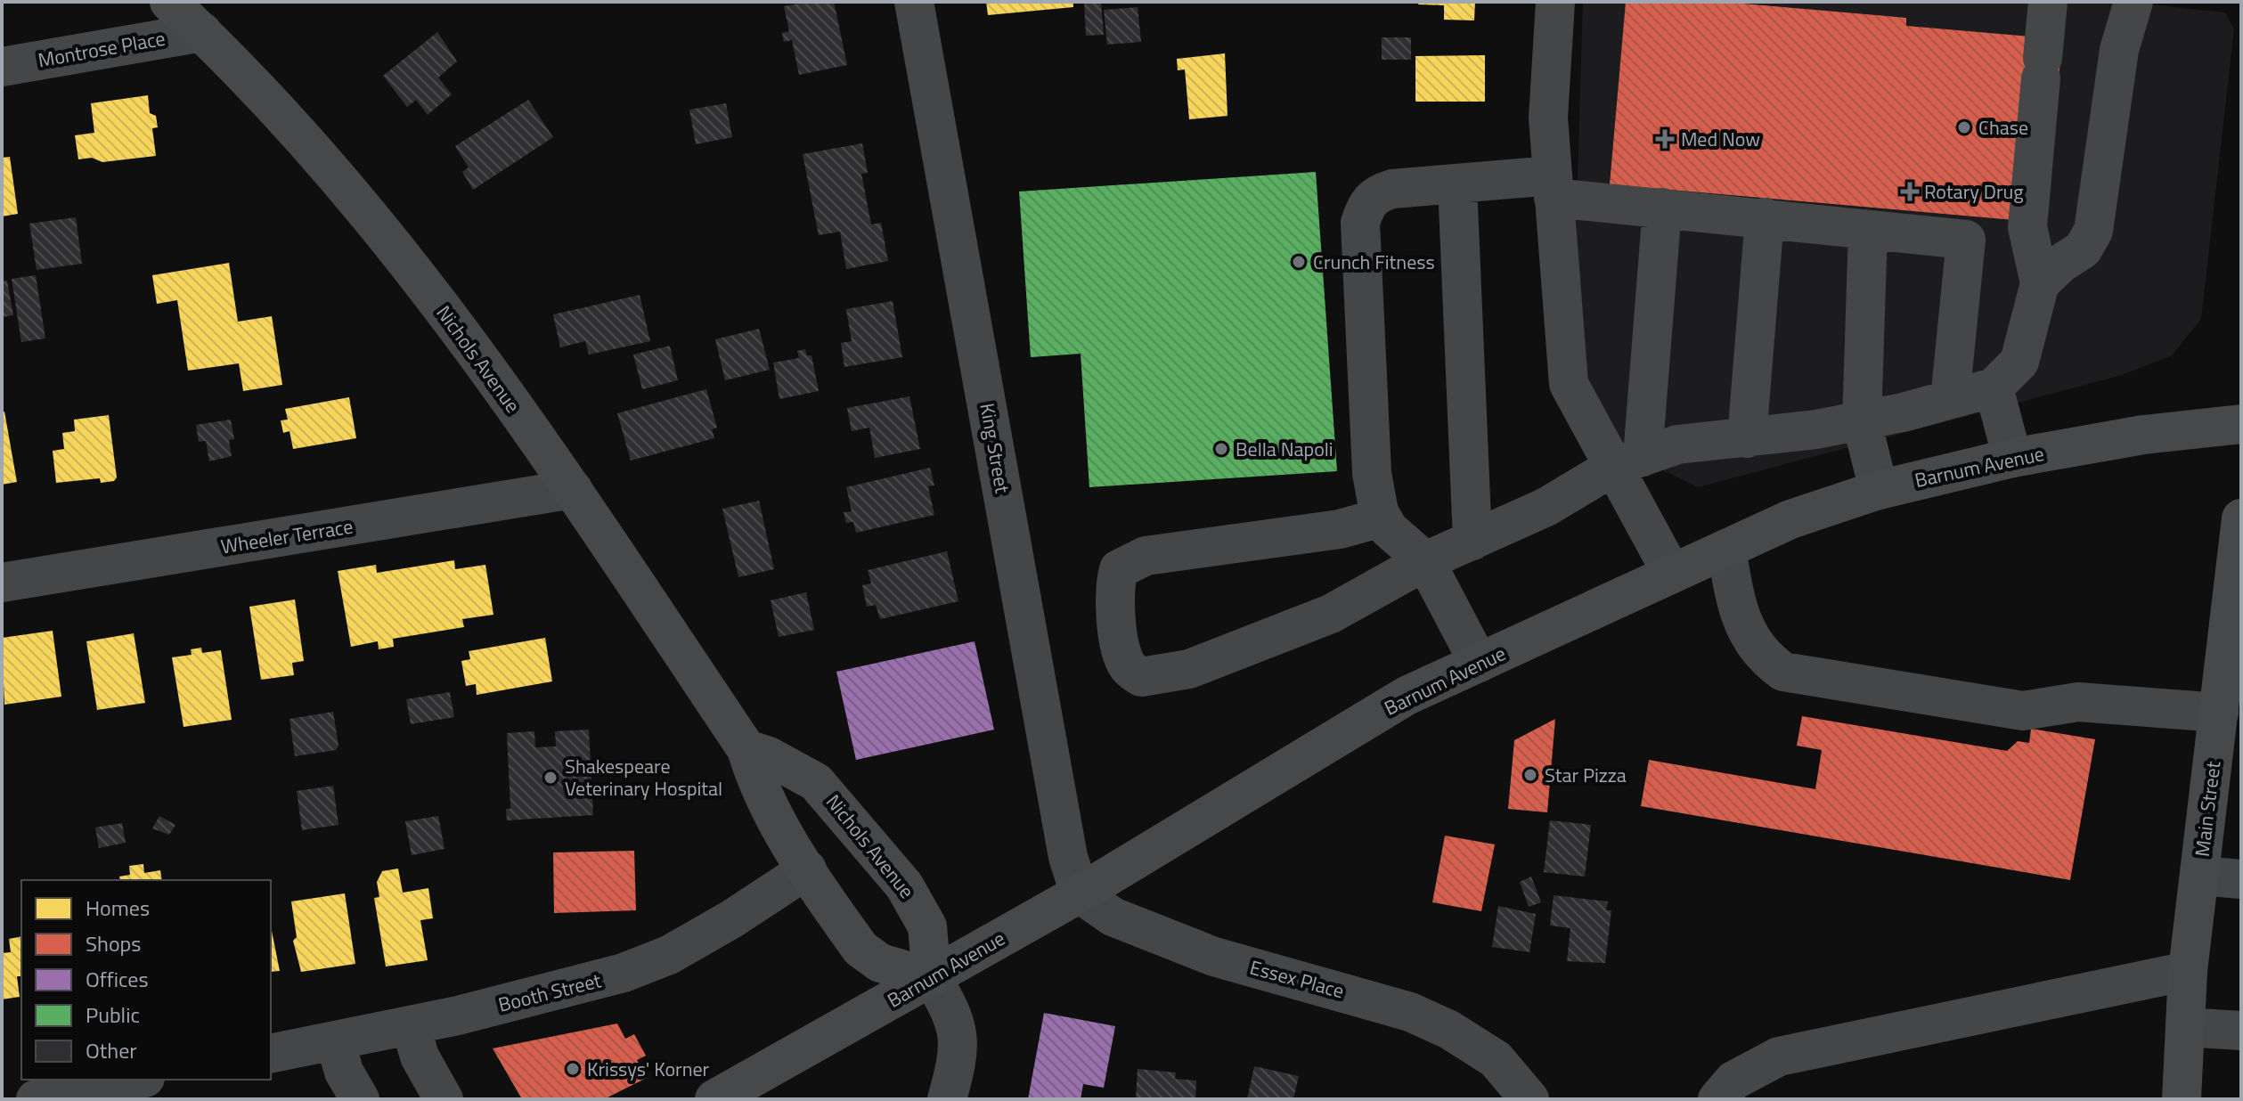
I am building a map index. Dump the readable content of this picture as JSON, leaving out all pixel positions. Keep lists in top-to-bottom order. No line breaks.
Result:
{"streets":{"main road":["Nichols Avenue","Barnum Avenue","Main Street"],"street":["Montrose Place","King Street","Wheeler Terrace","Essex Place","Booth Street"]},"crossings":[["Montrose Place","Nichols Avenue"],["Nichols Avenue","Barnum Avenue"],["Nichols Avenue","Wheeler Terrace"],["Nichols Avenue","Booth Street"],["King Street","Barnum Avenue"],["King Street","Essex Place"],["Barnum Avenue","Essex Place"]],"places":{"other":["Chase","Crunch Fitness","Bella Napoli","Star Pizza","Shakespeare Veterinary Hospital","Krissys' Korner"],"health":["Med Now","Rotary Drug"]},"legend":["Homes","Shops","Offices","Public","Other"]}
